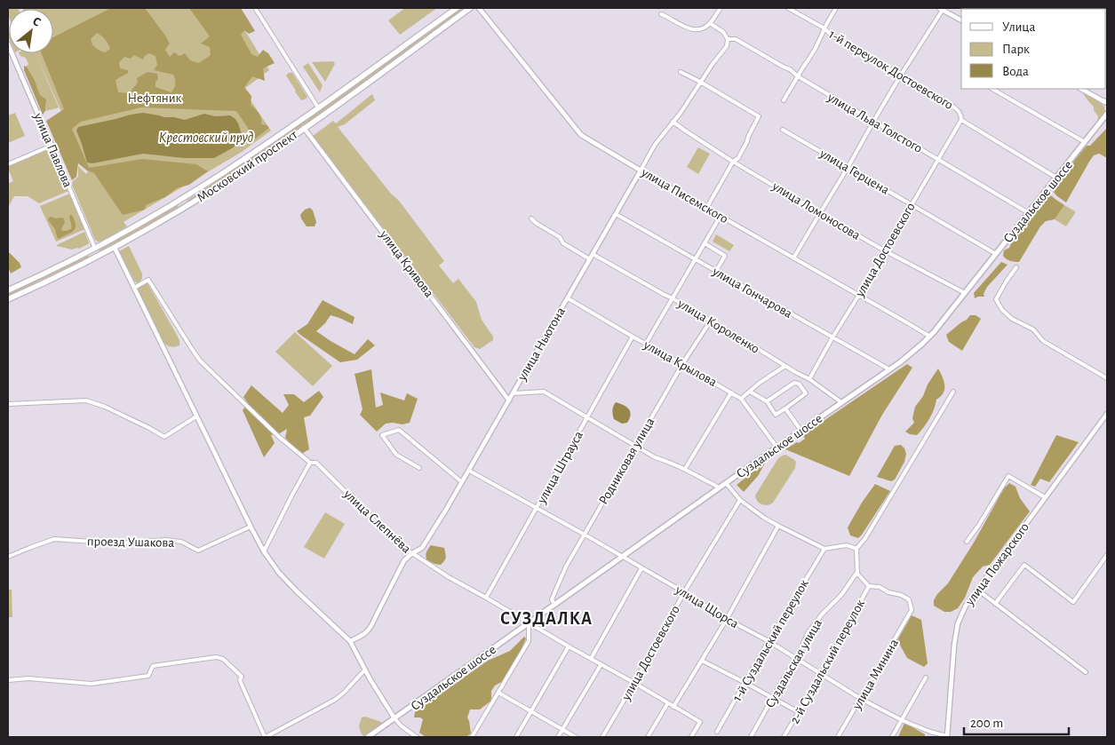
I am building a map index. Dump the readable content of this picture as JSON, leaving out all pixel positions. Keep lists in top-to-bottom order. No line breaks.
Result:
{"streets":{"main road":["Московский проспект","Суздальское шоссе"],"street":["1-й переулок Достоевского","улица Льва Толстого","улица Павлова","улица Герцена","улица Писемского","улица Ломоносова","улица Достоевского","улица Кривова","улица Гончарова","улица Короленко","улица Ньютона","улица Крылова","Родниковая улица","улица Штрауса","улица Слепнёва","проезд Ушакова","улица Пожарского","улица Щорса","1-й Суздальский переулок","2-й Суздальский переулок","Суздальская улица","улица Минина"]},"crossings":[["1-й переулок Достоевского","Суздальское шоссе"],["1-й переулок Достоевского","улица Достоевского"],["улица Льва Толстого","Суздальское шоссе"],["улица Льва Толстого","улица Достоевского"],["улица Льва Толстого","улица Ньютона"],["улица Павлова","Московский проспект"],["Московский проспект","улица Кривова"],["улица Герцена","Суздальское шоссе"],["улица Герцена","улица Достоевского"],["улица Писемского","Суздальское шоссе"],["улица Писемского","улица Достоевского"],["улица Писемского","улица Ньютона"],["Суздальское шоссе","улица Ломоносова"],["Суздальское шоссе","улица Гончарова"],["Суздальское шоссе","улица Короленко"],["Суздальское шоссе","улица Крылова"],["Суздальское шоссе","Родниковая улица"],["Суздальское шоссе","улица Слепнёва"],["Суздальское шоссе","улица Щорса"],["улица Ломоносова","улица Достоевского"],["улица Ломоносова","улица Ньютона"],["улица Достоевского","улица Гончарова"],["улица Достоевского","улица Короленко"],["улица Достоевского","улица Слепнёва"],["улица Достоевского","улица Щорса"],["улица Кривова","улица Ньютона"],["улица Гончарова","улица Ньютона"],["улица Короленко","улица Ньютона"],["улица Короленко","Родниковая улица"],["улица Ньютона","улица Крылова"],["улица Ньютона","улица Слепнёва"],["улица Ньютона","улица Щорса"],["улица Крылова","Родниковая улица"],["улица Крылова","улица Штрауса"],["Родниковая улица","улица Щорса"],["улица Штрауса","улица Слепнёва"],["улица Штрауса","улица Щорса"],["улица Пожарского","улица Щорса"],["улица Щорса","1-й Суздальский переулок"],["улица Щорса","2-й Суздальский переулок"],["улица Щорса","Суздальская улица"],["улица Щорса","улица Минина"],["2-й Суздальский переулок","улица Минина"]],"districts":["СУЗДАЛКА"],"water":["Крестовский пруд"],"parks":["Нефтяник"],"legend":["Улица","Парк","Вода"],"scale_bar":"200 m","north":"top right"}
